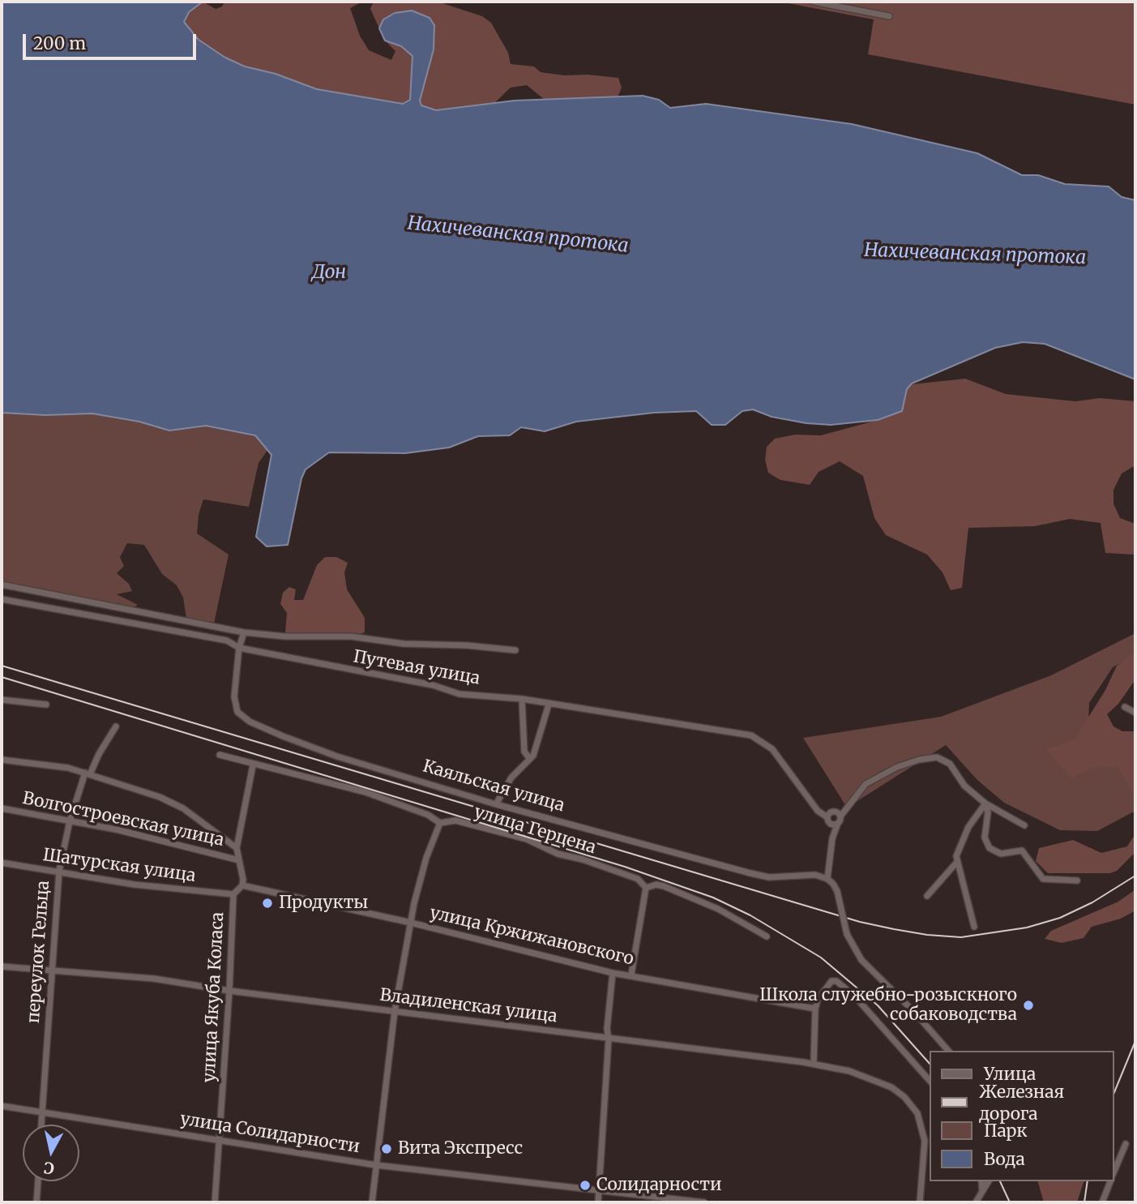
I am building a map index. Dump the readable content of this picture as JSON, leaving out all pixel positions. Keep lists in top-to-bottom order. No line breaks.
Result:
{"streets":{"street":["Путевая улица","Каяльская улица","Волгостроевская улица","улица Герцена","Шатурская улица","улица Кржижановского","переулок Гельца","улица Якуба Коласа","Владиленская улица","улица Солидарности"]},"crossings":[["Путевая улица","Каяльская улица"],["Волгостроевская улица","переулок Гельца"],["Шатурская улица","переулок Гельца"],["Шатурская улица","улица Якуба Коласа"],["улица Кржижановского","улица Якуба Коласа"],["переулок Гельца","Владиленская улица"],["переулок Гельца","улица Солидарности"],["улица Якуба Коласа","Владиленская улица"],["улица Якуба Коласа","улица Солидарности"]],"water":["Нахичеванская протока","Дон"],"places":["Продукты","Школа служебно-розыскного собаководства","Вита Экспресс","Солидарности"],"legend":["Улица","Железная дорога","Парк","Вода"],"scale_bar":"200 m","north":"bottom"}
